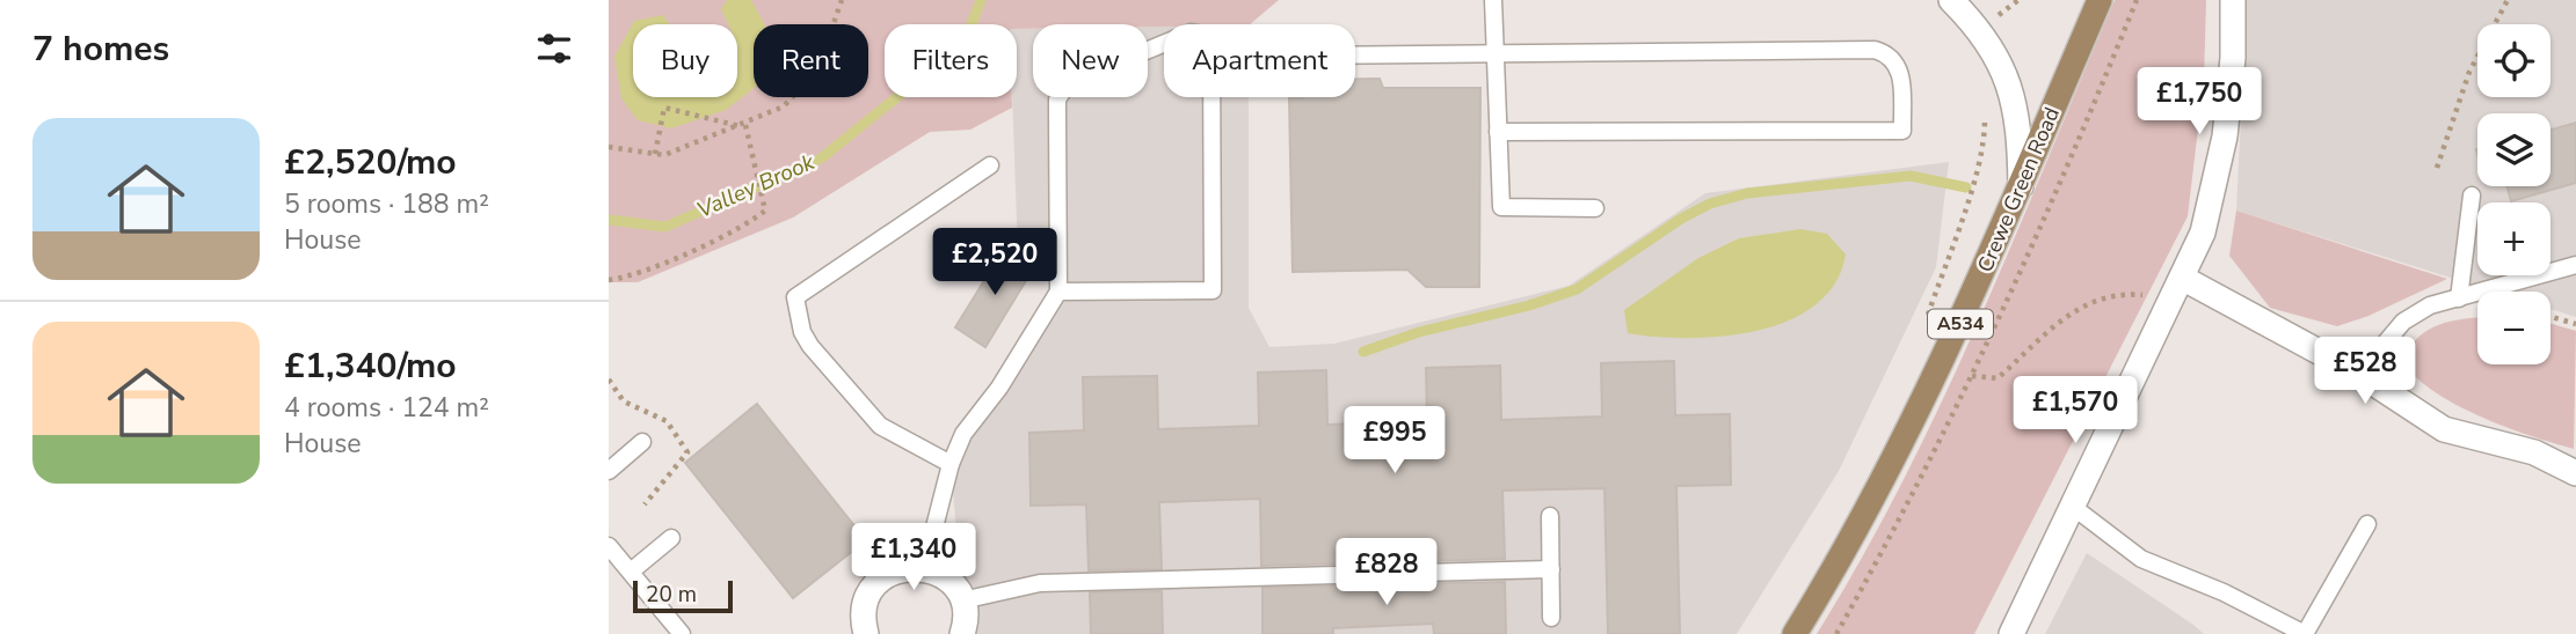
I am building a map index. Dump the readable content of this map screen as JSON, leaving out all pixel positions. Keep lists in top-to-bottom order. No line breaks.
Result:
{"streets":{"main road":["Crewe Green Road","A534"]},"water":["Valley Brook"],"scale_bar":"20 m","page":{"heading":"7 homes","map_buttons":["+","−"],"chip":["Buy","Rent","Filters","New","Apartment"],"price":["£1,750","£2,520","£528","£1,570","£995","£1,340","£828"],"list":[{"name":"£2,520/mo","note":"5 rooms · 188 m² · House"},{"name":"£1,340/mo","note":"4 rooms · 124 m² · House"}],"scale":"20 m"}}
